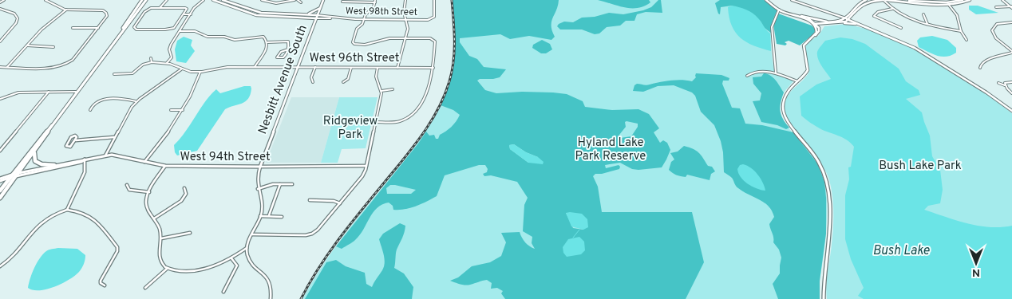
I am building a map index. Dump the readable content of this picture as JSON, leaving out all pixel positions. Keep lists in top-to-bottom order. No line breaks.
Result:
{"streets":{"street":["West 98th Street","West 96th Street","Nesbitt Avenue South","West 94th Street"]},"crossings":[["West 98th Street","Nesbitt Avenue South"],["West 96th Street","Nesbitt Avenue South"],["Nesbitt Avenue South","West 94th Street"]],"water":["Bush Lake"],"parks":["Ridgeview Park","Hyland Lake Park Reserve","Bush Lake Park"],"north":"bottom"}
